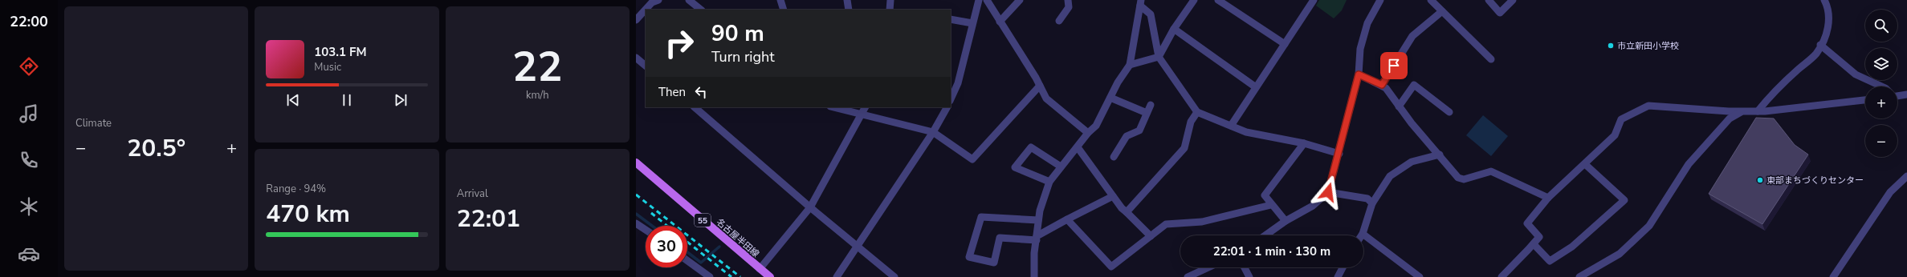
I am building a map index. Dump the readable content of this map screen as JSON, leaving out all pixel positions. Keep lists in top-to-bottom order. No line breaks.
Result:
{"streets":{"main road":["55","名古屋半田線"]},"places":["市立新田小学校","東部まちづくりセンター"],"page":{"tabs":"22:00","tile":["Climate",["22","km/h"],["Range · 94%","470 km"],["Arrival","22:01"]],"map_buttons":["+","−"],"turn":["90 m","Turn right"],"song":["103.1 FM","Music"],"then":"Then","heat":["−","20.5°","+"],"limit":"30","trip":"22:01 · 1 min · 130 m"}}
